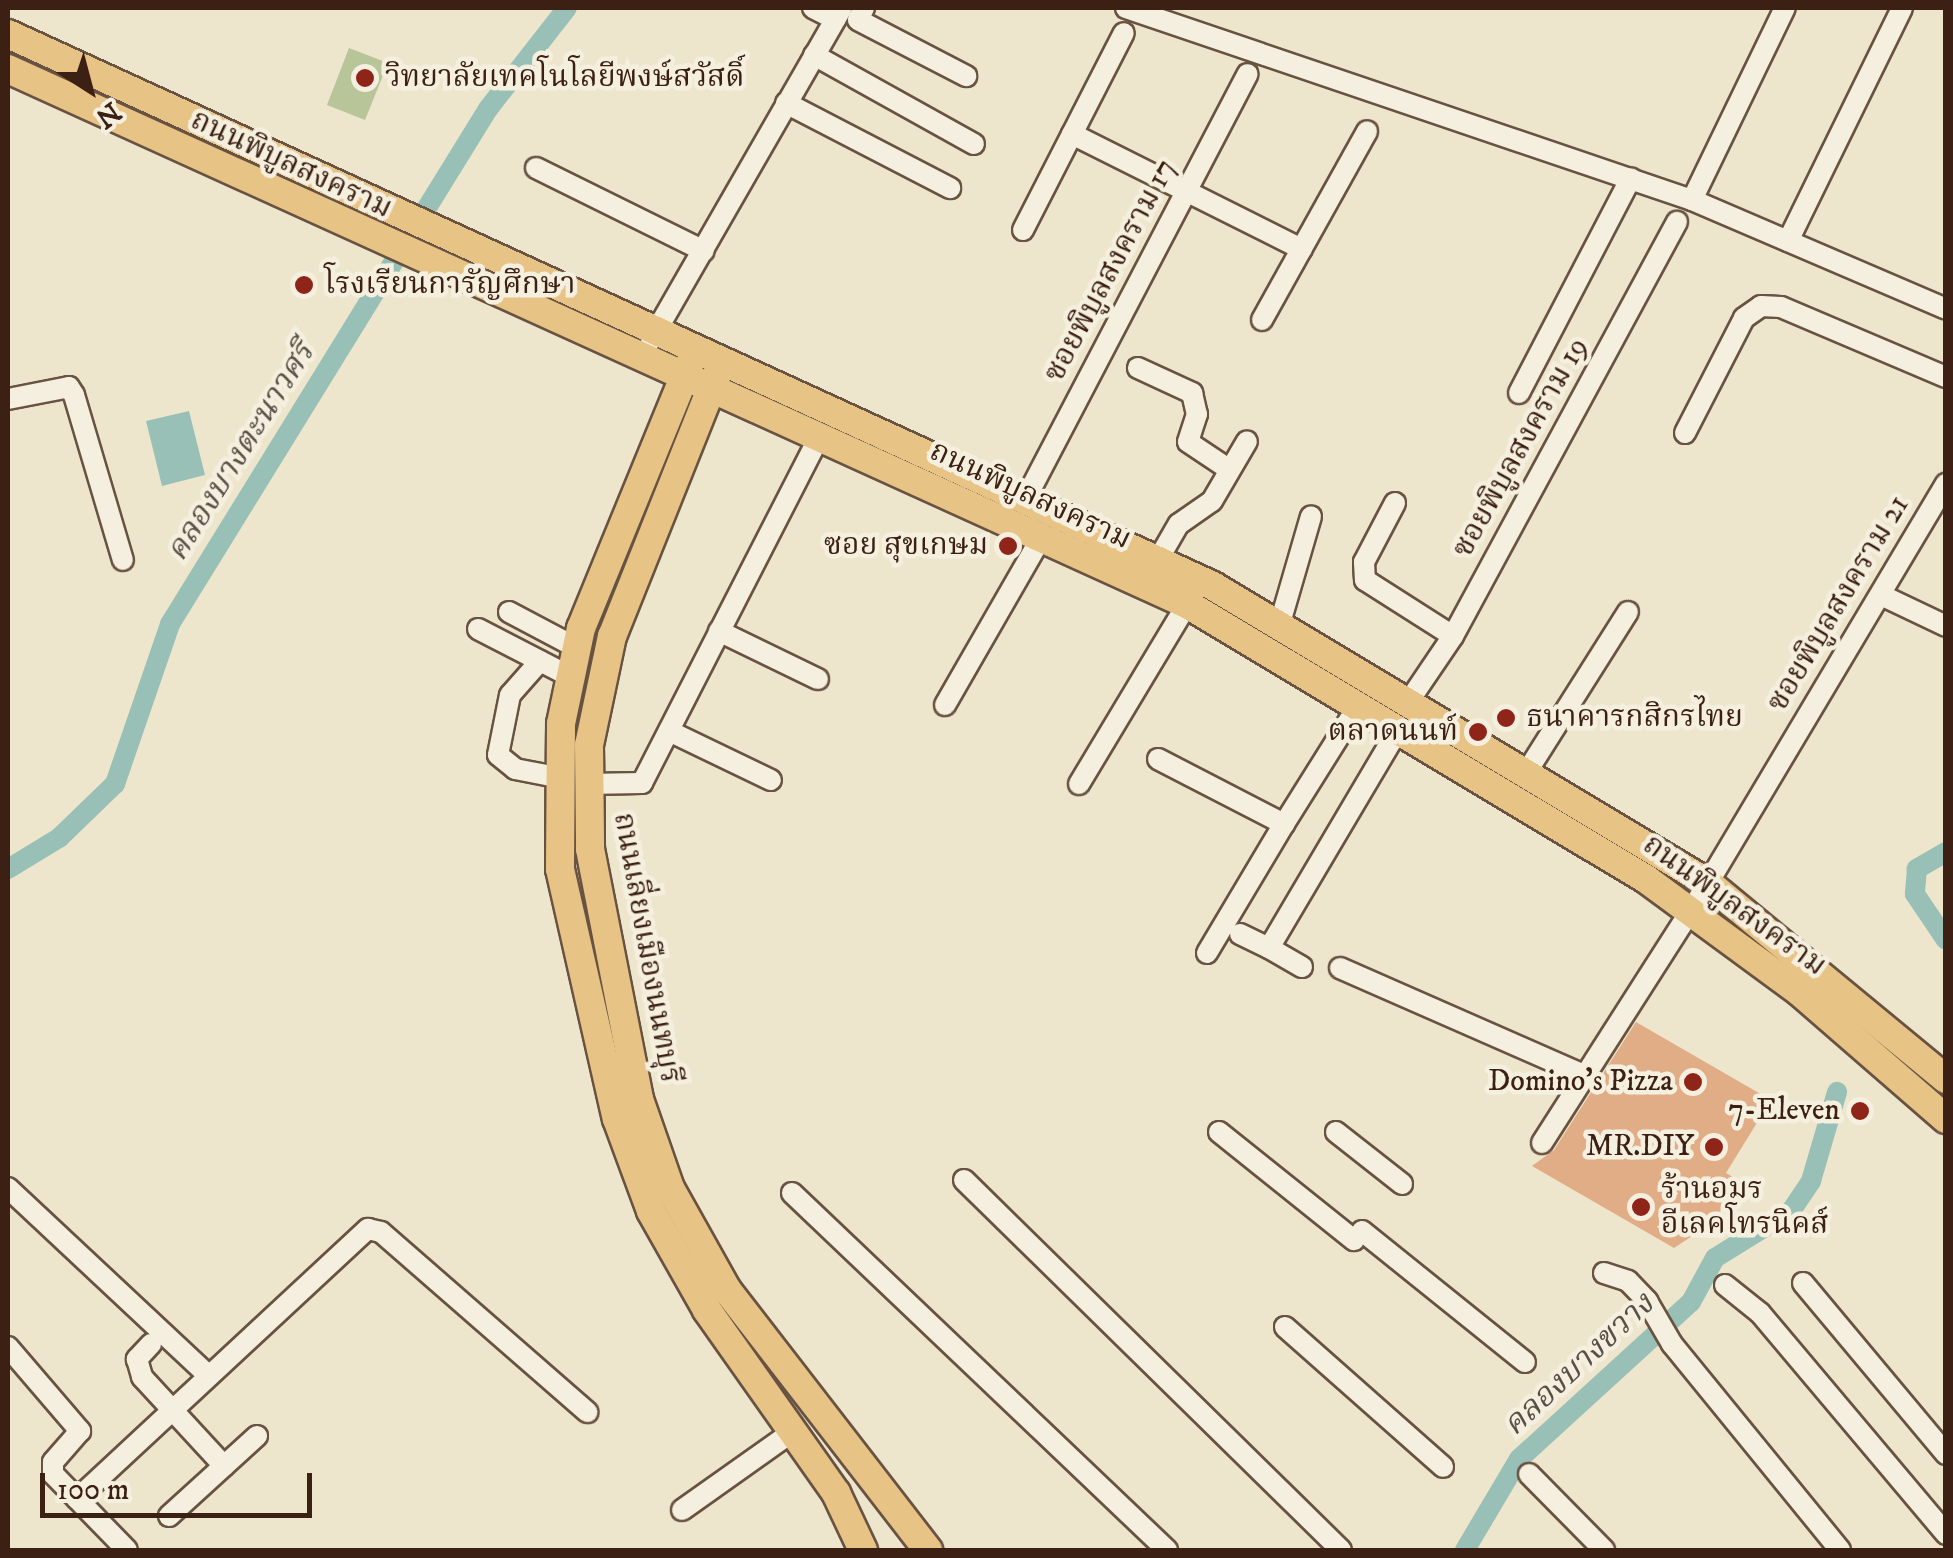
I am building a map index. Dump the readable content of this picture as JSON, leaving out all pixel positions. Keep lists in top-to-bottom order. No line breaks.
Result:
{"streets":{"main road":["ถนนพิบูลสงคราม","ถนนเลี่ยงเมืองนนทบุรี"],"street":["ซอยพิบูลสงคราม 17","ซอยพิบูลสงคราม 19","ซอยพิบูลสงคราม 21"]},"crossings":[["ถนนพิบูลสงคราม","ซอยพิบูลสงคราม 17"],["ถนนพิบูลสงคราม","ซอยพิบูลสงคราม 19"],["ถนนพิบูลสงคราม","ซอยพิบูลสงคราม 21"],["ถนนพิบูลสงคราม","ถนนเลี่ยงเมืองนนทบุรี"]],"water":["คลองบางตะนาวศรี","คลองบางขวาง"],"places":["วิทยาลัยเทคโนโลยีพงษ์สวัสดิ์","โรงเรียนการัญศึกษา","ซอย สุขเกษม","ธนาคารกสิกรไทย","ตลาดนนท์","Domino's Pizza","7-Eleven","MR.DIY","ร้านอมร อีเลคโทรนิคส์"],"scale_bar":"100 m","north":"bottom right"}
